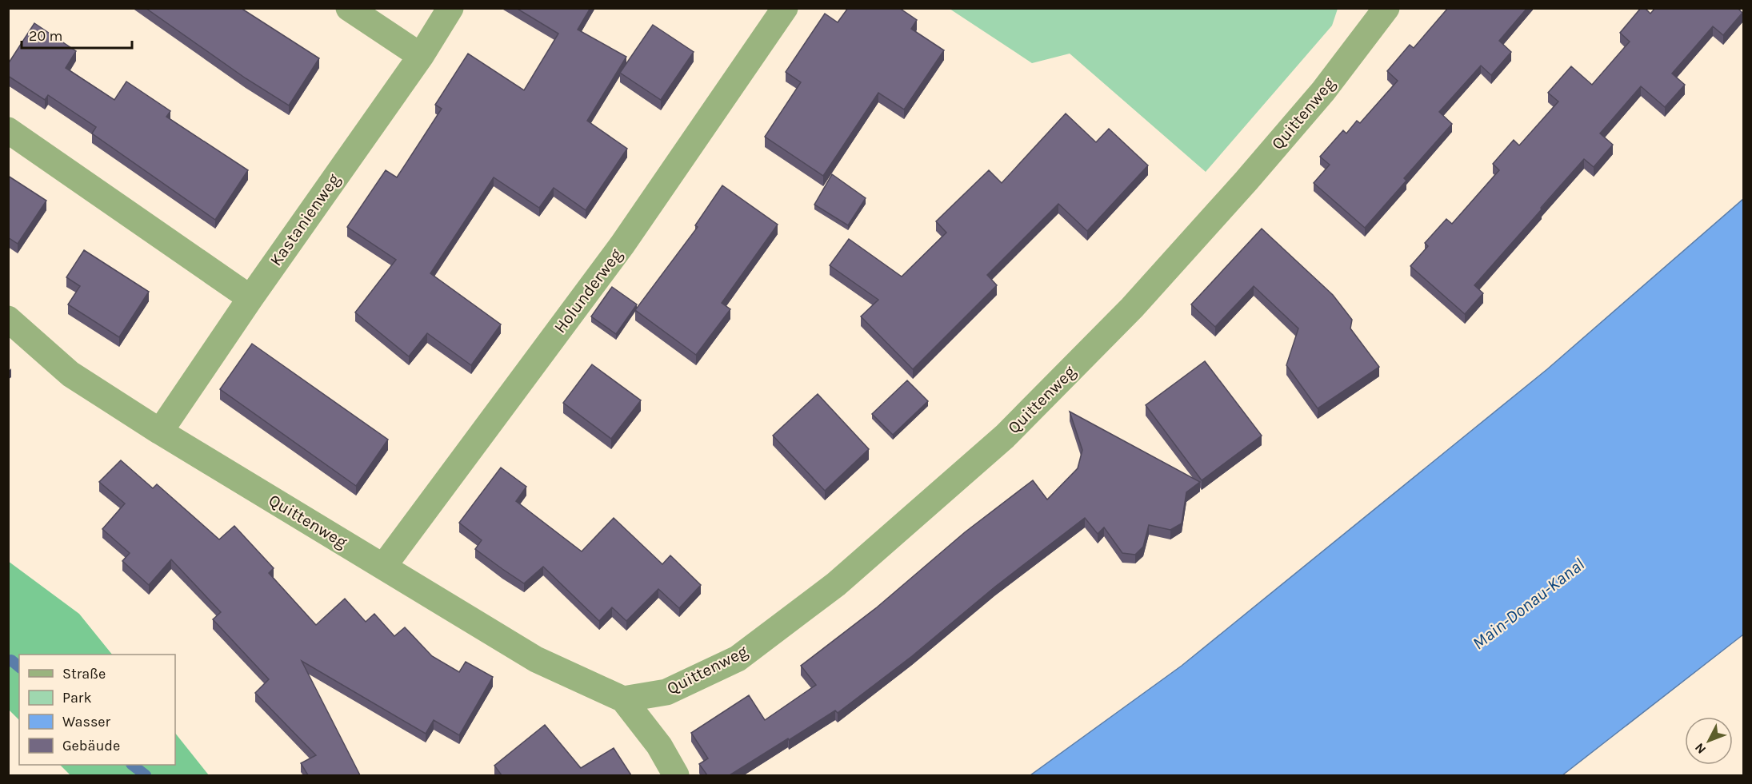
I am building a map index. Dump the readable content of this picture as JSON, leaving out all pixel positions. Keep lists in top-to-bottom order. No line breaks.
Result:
{"streets":{"street":["Quittenweg","Kastanienweg","Holunderweg"]},"crossings":[["Quittenweg","Kastanienweg"],["Quittenweg","Holunderweg"]],"water":["Main-Donau-Kanal"],"legend":["Straße","Park","Wasser","Gebäude"],"scale_bar":"20 m","north":"bottom left"}
